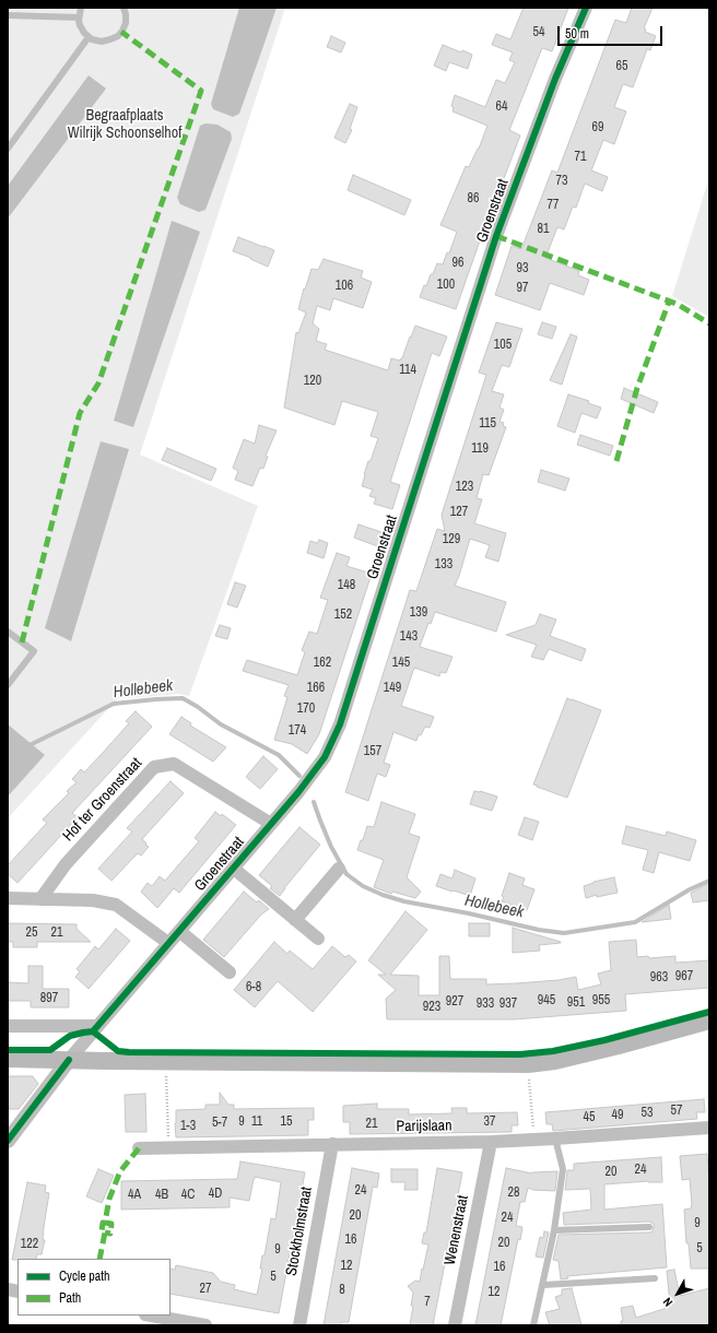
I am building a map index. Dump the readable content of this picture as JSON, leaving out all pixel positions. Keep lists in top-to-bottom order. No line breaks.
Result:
{"streets":{"street":["Groenstraat","Hof ter Groenstraat","Parijslaan","Wenenstraat","Stockholmstraat"]},"crossings":[["Groenstraat","Hof ter Groenstraat"],["Parijslaan","Wenenstraat"],["Parijslaan","Stockholmstraat"]],"water":["Hollebeek"],"parks":["Begraafplaats Wilrijk Schoonselhof"],"house_numbers":["54","65","64","69","71","73","86","77","81","96","93","100","106","97","105","114","120","115","119","123","127","129","133","148","139","152","143","162","145","166","149","170","174","157","25","21","967","963","6-8","897","945","955","927","951","933","937","923","57","53","49","45","9","11","15","37","5-7","21","1-3","24","20","24","28","4D","4A","4B","4C","20","24","9","16","20","122","5","9","12","16","5","27","8","12","7"],"legend":["Cycle path","Path"],"scale_bar":"50 m","north":"bottom left"}
